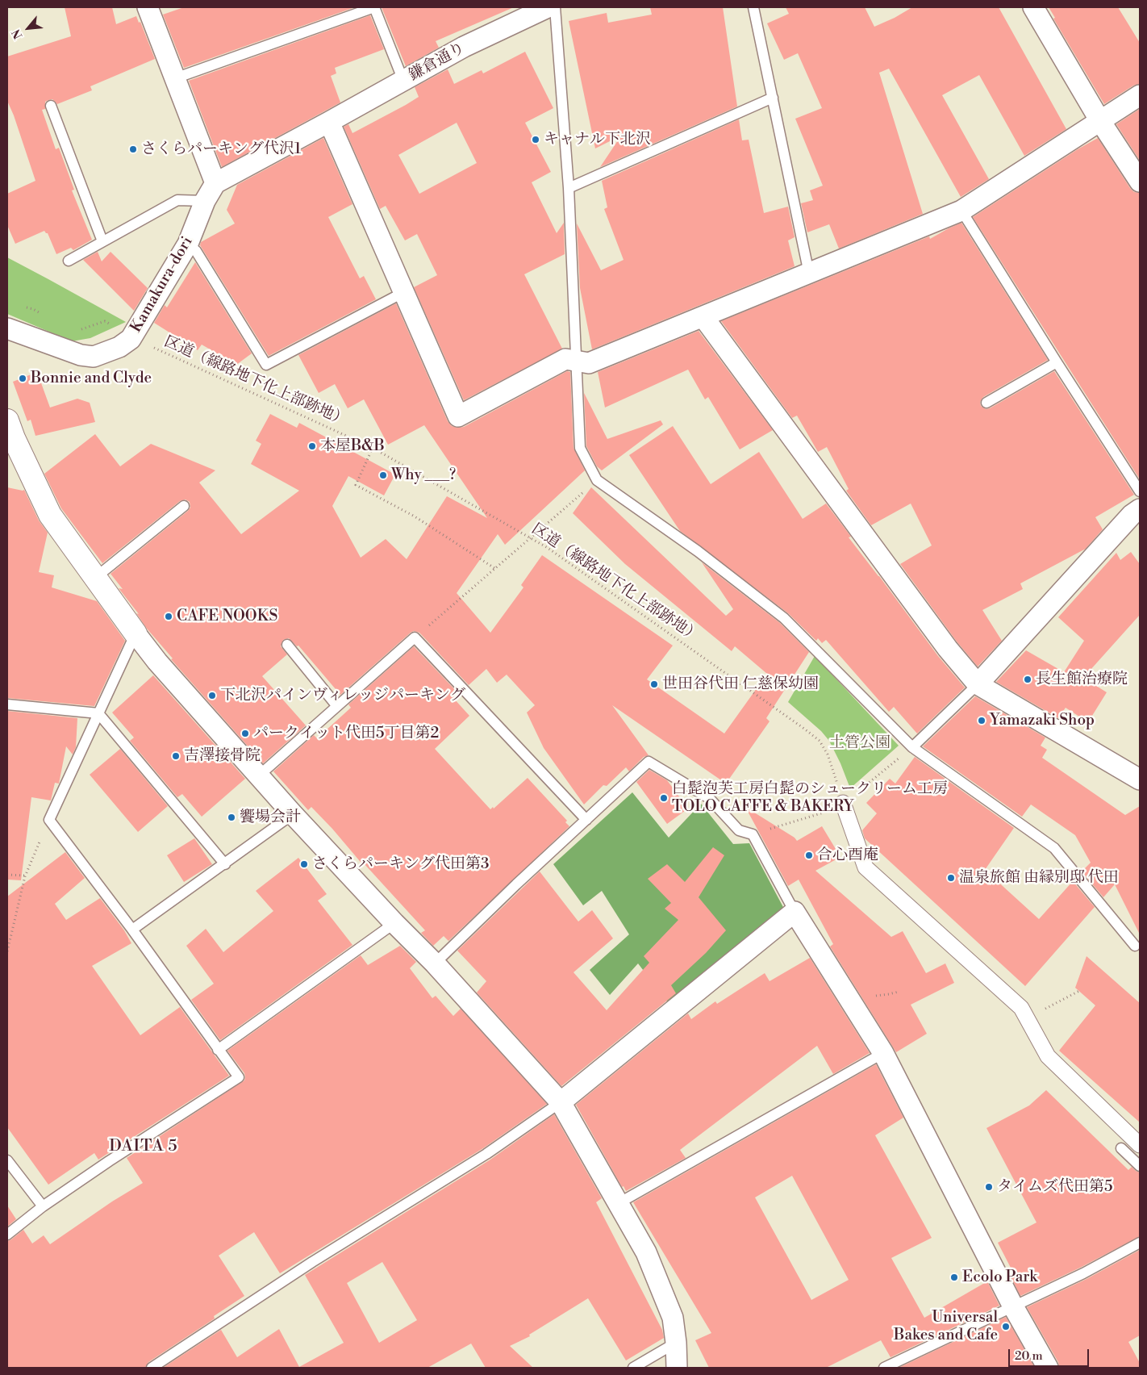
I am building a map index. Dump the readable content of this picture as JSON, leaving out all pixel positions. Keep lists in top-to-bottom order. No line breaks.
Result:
{"streets":{"street":["鎌倉通り","Kamakura-dori"],"path":["区道（線路地下化上部跡地）"]},"crossings":[["鎌倉通り","Kamakura-dori"],["Kamakura-dori","区道（線路地下化上部跡地）"]],"districts":["DAITA 5"],"parks":["土管公園"],"places":["キャナル下北沢","さくらパーキング代沢1","Bonnie and Clyde","本屋B&B","Why ___?","CAFE NOOKS","長生館治療院","世田谷代田 仁慈保幼園","下北沢パインヴィレッジパーキング","Yamazaki Shop","パークイット代田5丁目第2","吉澤接骨院","白髭泡芙工房白髭のシュークリーム工房 TOLO CAFFE & BAKERY","饗場会計","合心酉庵","さくらパーキング代田第3","温泉旅館 由縁別邸 代田","タイムズ代田第5","Ecolo Park","Universal Bakes and Cafe"],"scale_bar":"20 m","north":"bottom left"}
